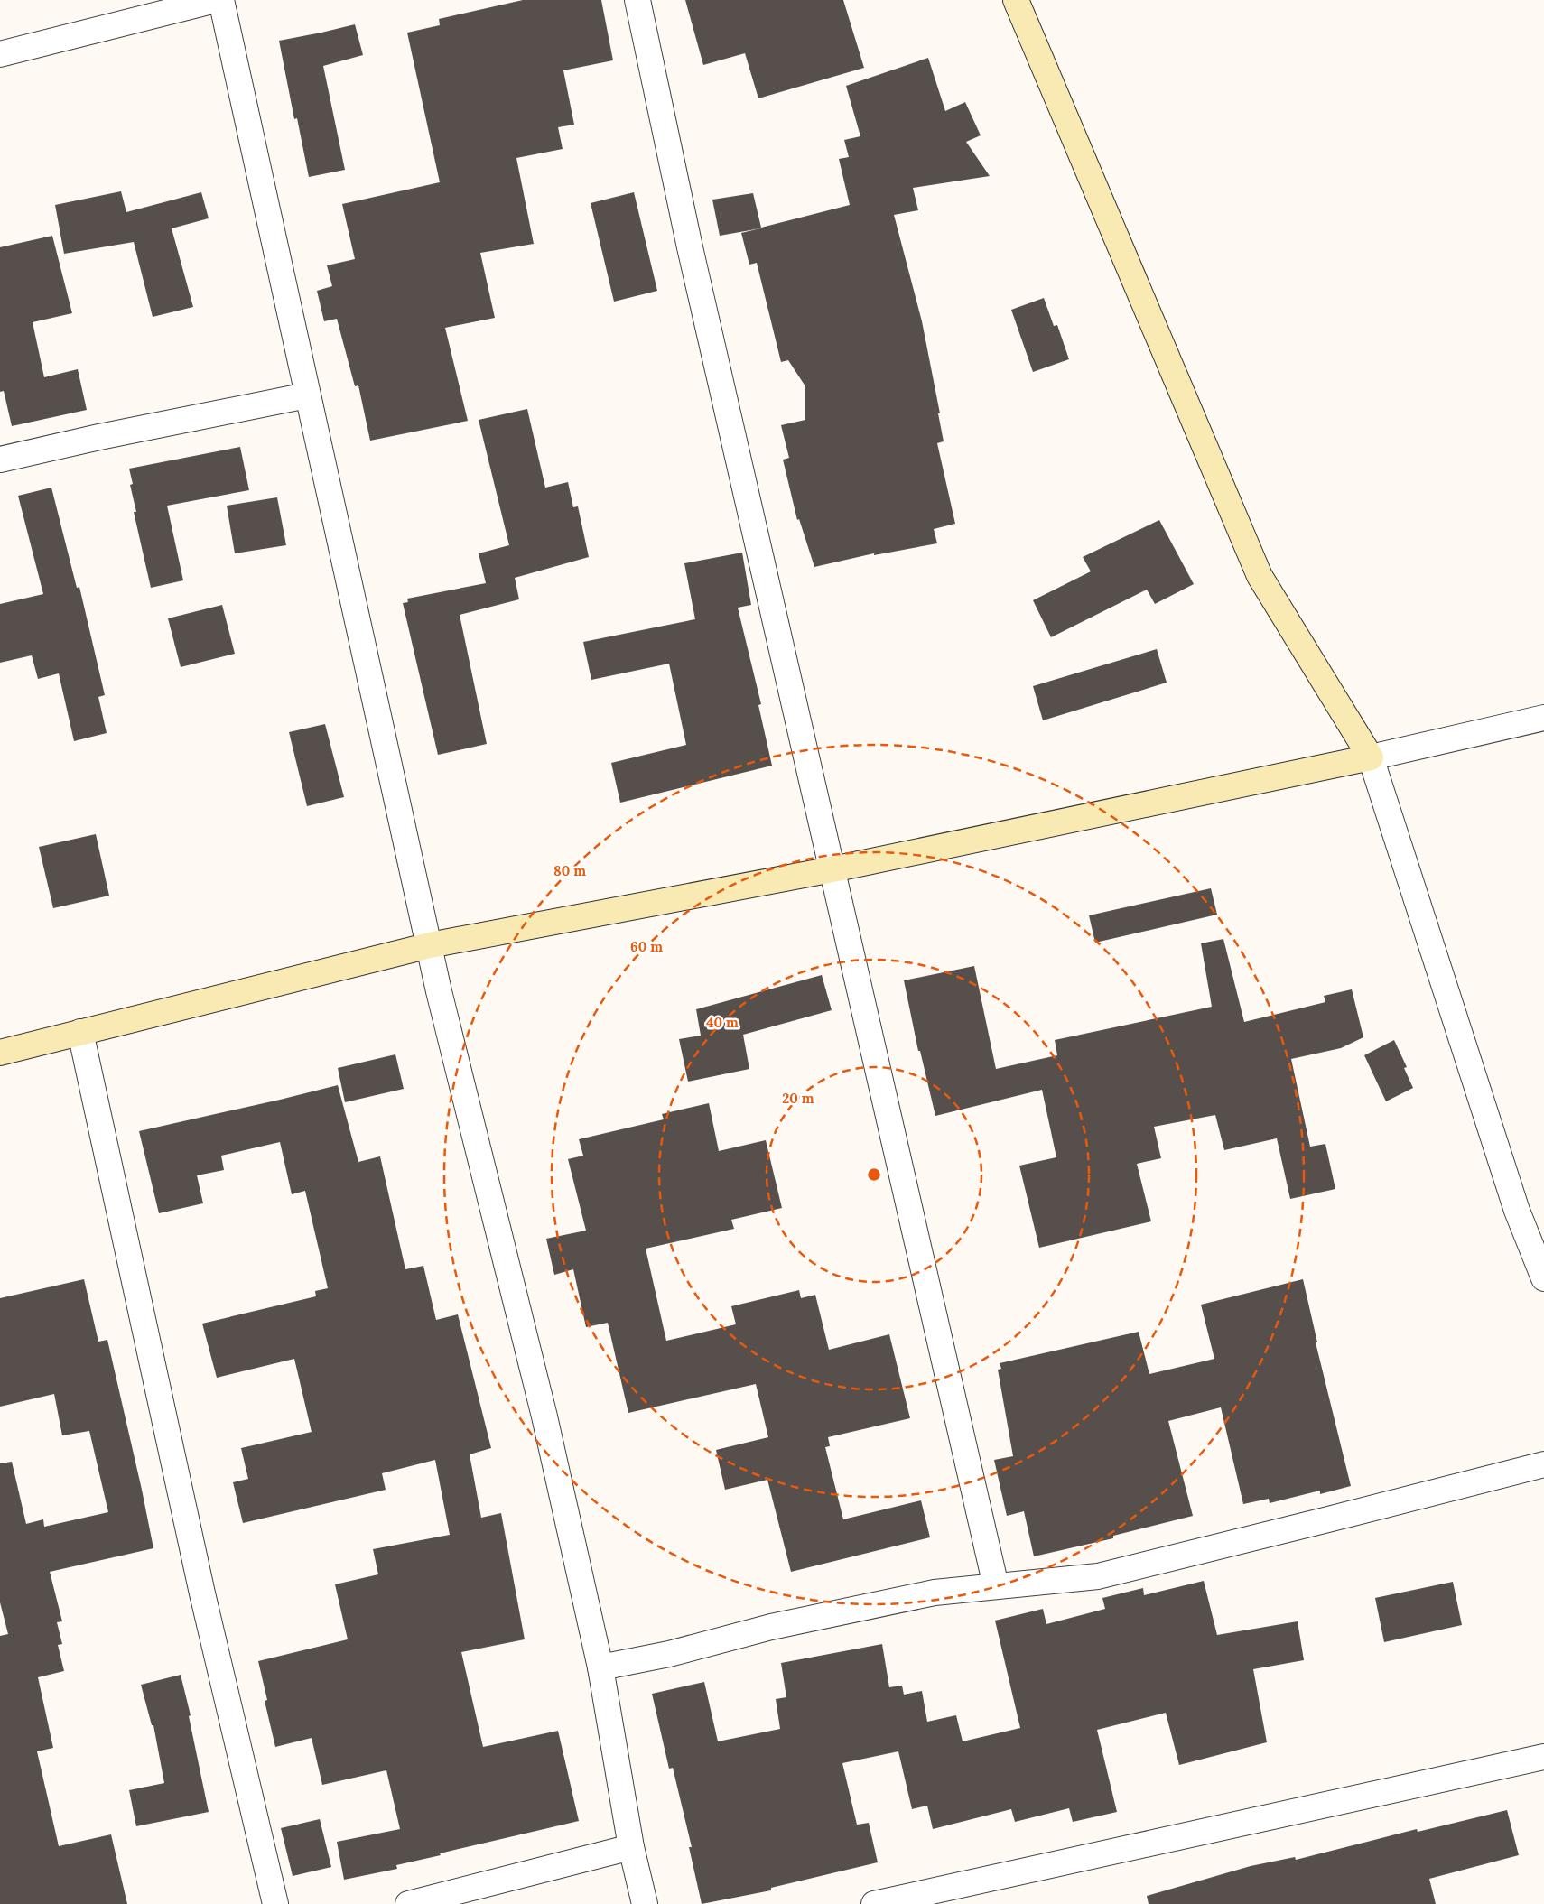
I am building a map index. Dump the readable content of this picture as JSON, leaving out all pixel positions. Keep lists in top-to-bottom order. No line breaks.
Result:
{"rings":["80 m","60 m","40 m","20 m"]}
